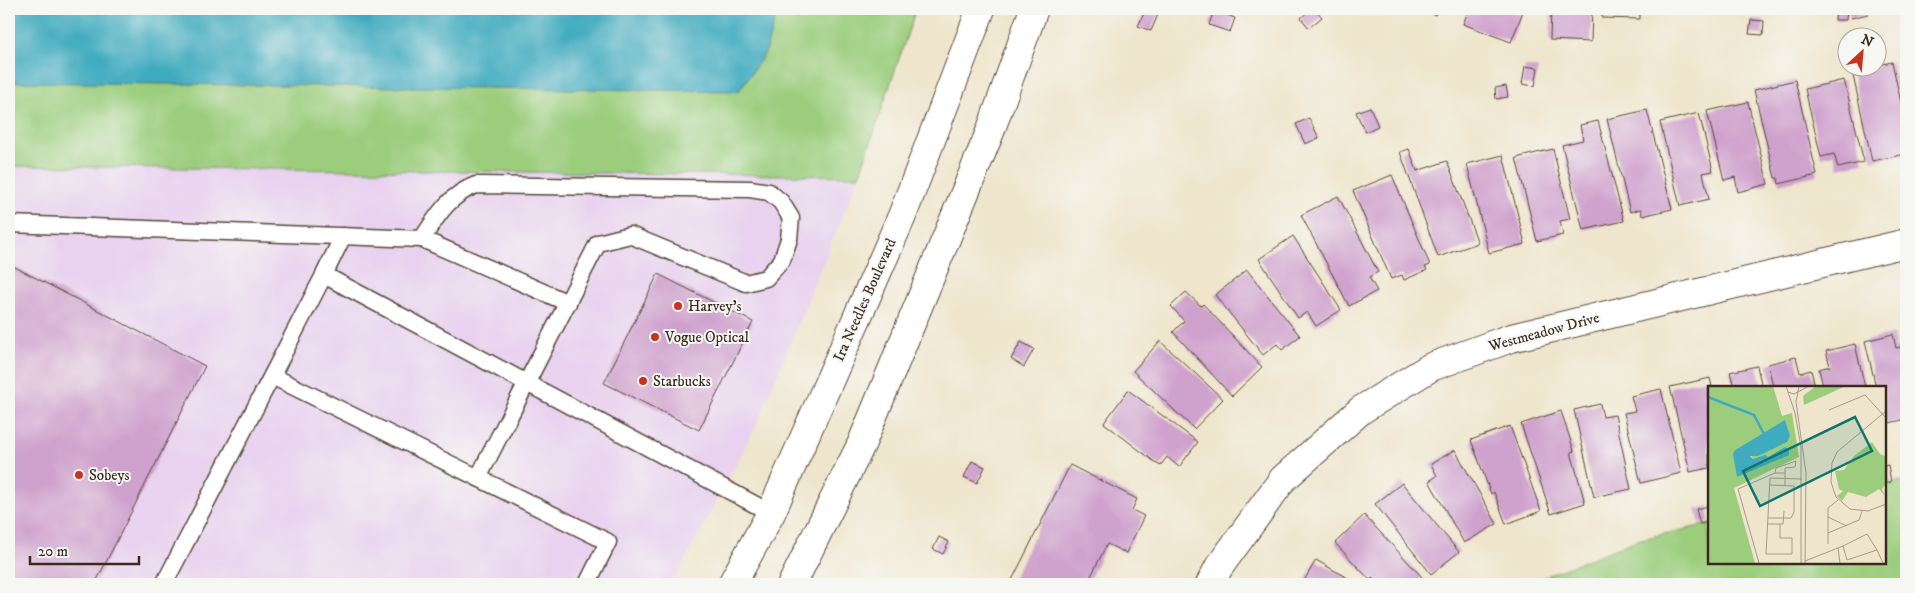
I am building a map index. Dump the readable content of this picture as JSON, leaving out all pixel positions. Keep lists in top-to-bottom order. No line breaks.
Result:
{"streets":{"main road":["Ira Needles Boulevard","Westmeadow Drive"]},"places":["Harvey's","Vogue Optical","Starbucks","Sobeys"],"scale_bar":"20 m","north":"top right"}
